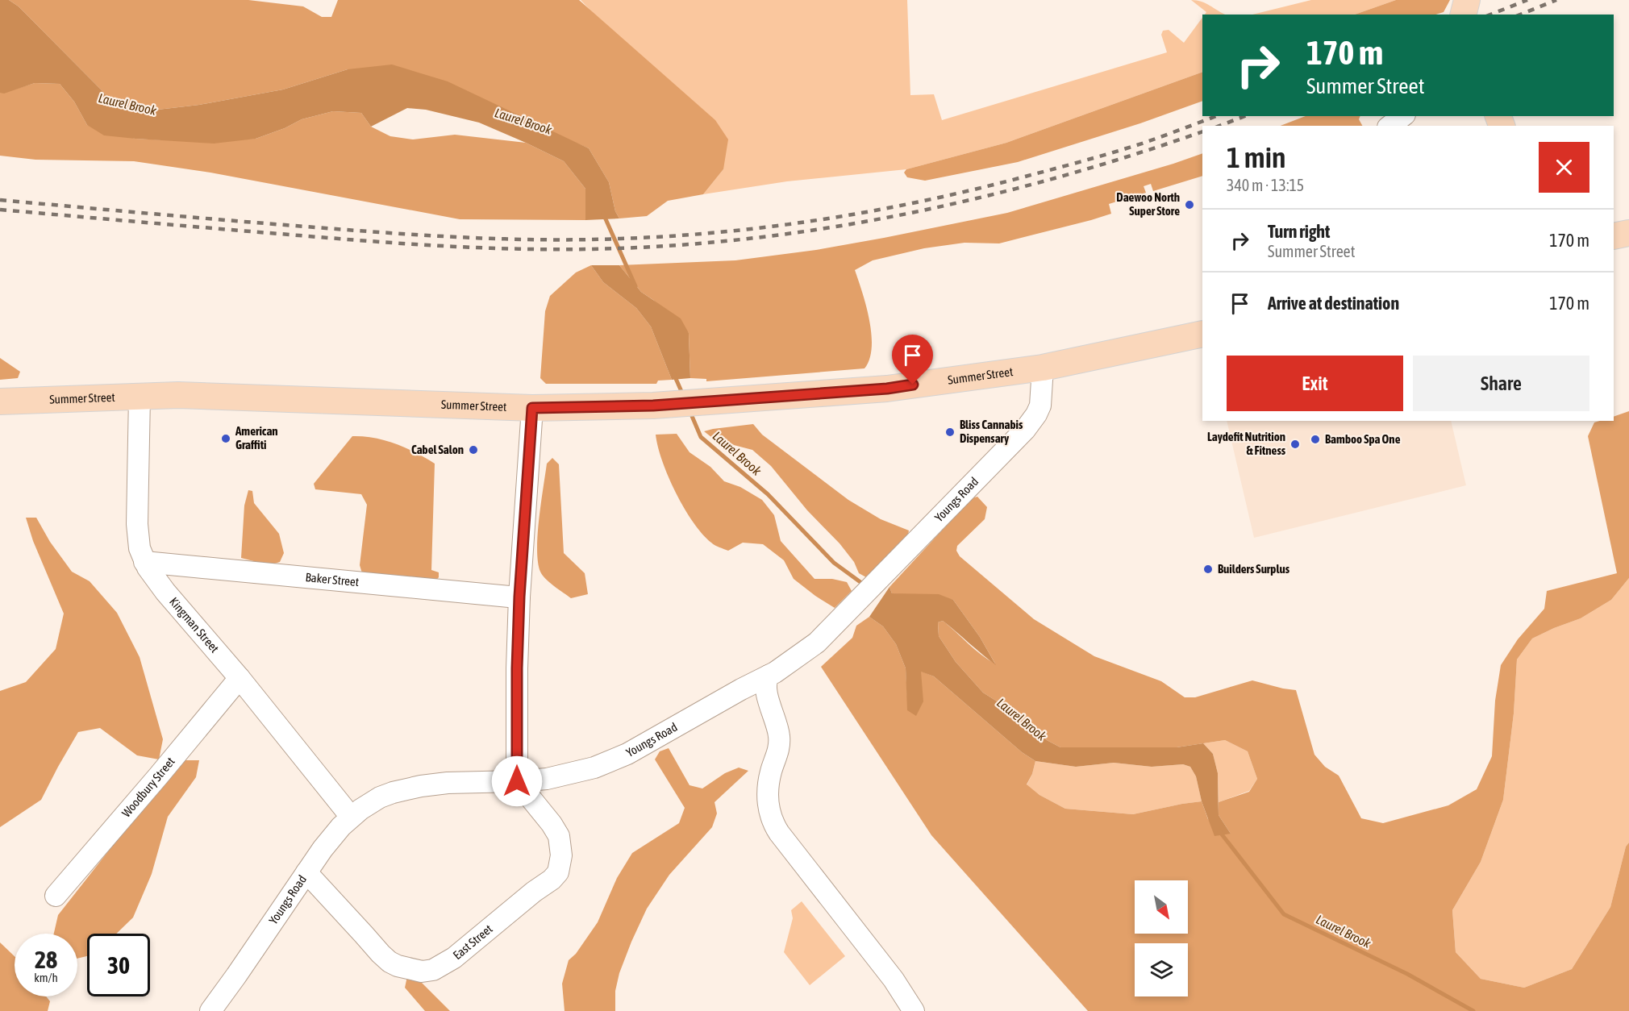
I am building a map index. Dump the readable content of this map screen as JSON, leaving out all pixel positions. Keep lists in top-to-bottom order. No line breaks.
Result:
{"streets":{"main road":["Summer Street"],"street":["Youngs Road","Baker Street","Kingman Street","Woodbury Street","East Street"]},"crossings":[["Summer Street","Youngs Road"],["Summer Street","Kingman Street"],["Youngs Road","Kingman Street"],["Youngs Road","East Street"],["Baker Street","Kingman Street"],["Kingman Street","Woodbury Street"]],"water":["Laurel Brook"],"places":["Daewoo North Super Store","Bliss Cannabis Dispensary","American Graffiti","Bamboo Spa One","Laydefit Nutrition & Fitness","Cabel Salon","Builders Surplus"],"north":"bottom right","page":{"turn":["170 m","Summer Street"],"heading":["1 min","340 m · 13:15"],"list":[{"name":"Turn right","note":"Summer Street","value":"170 m"},{"name":"Arrive at destination","value":"170 m"}],"buttons":["Exit","Share"],"speed":"28 km/h","limit":"30"}}
